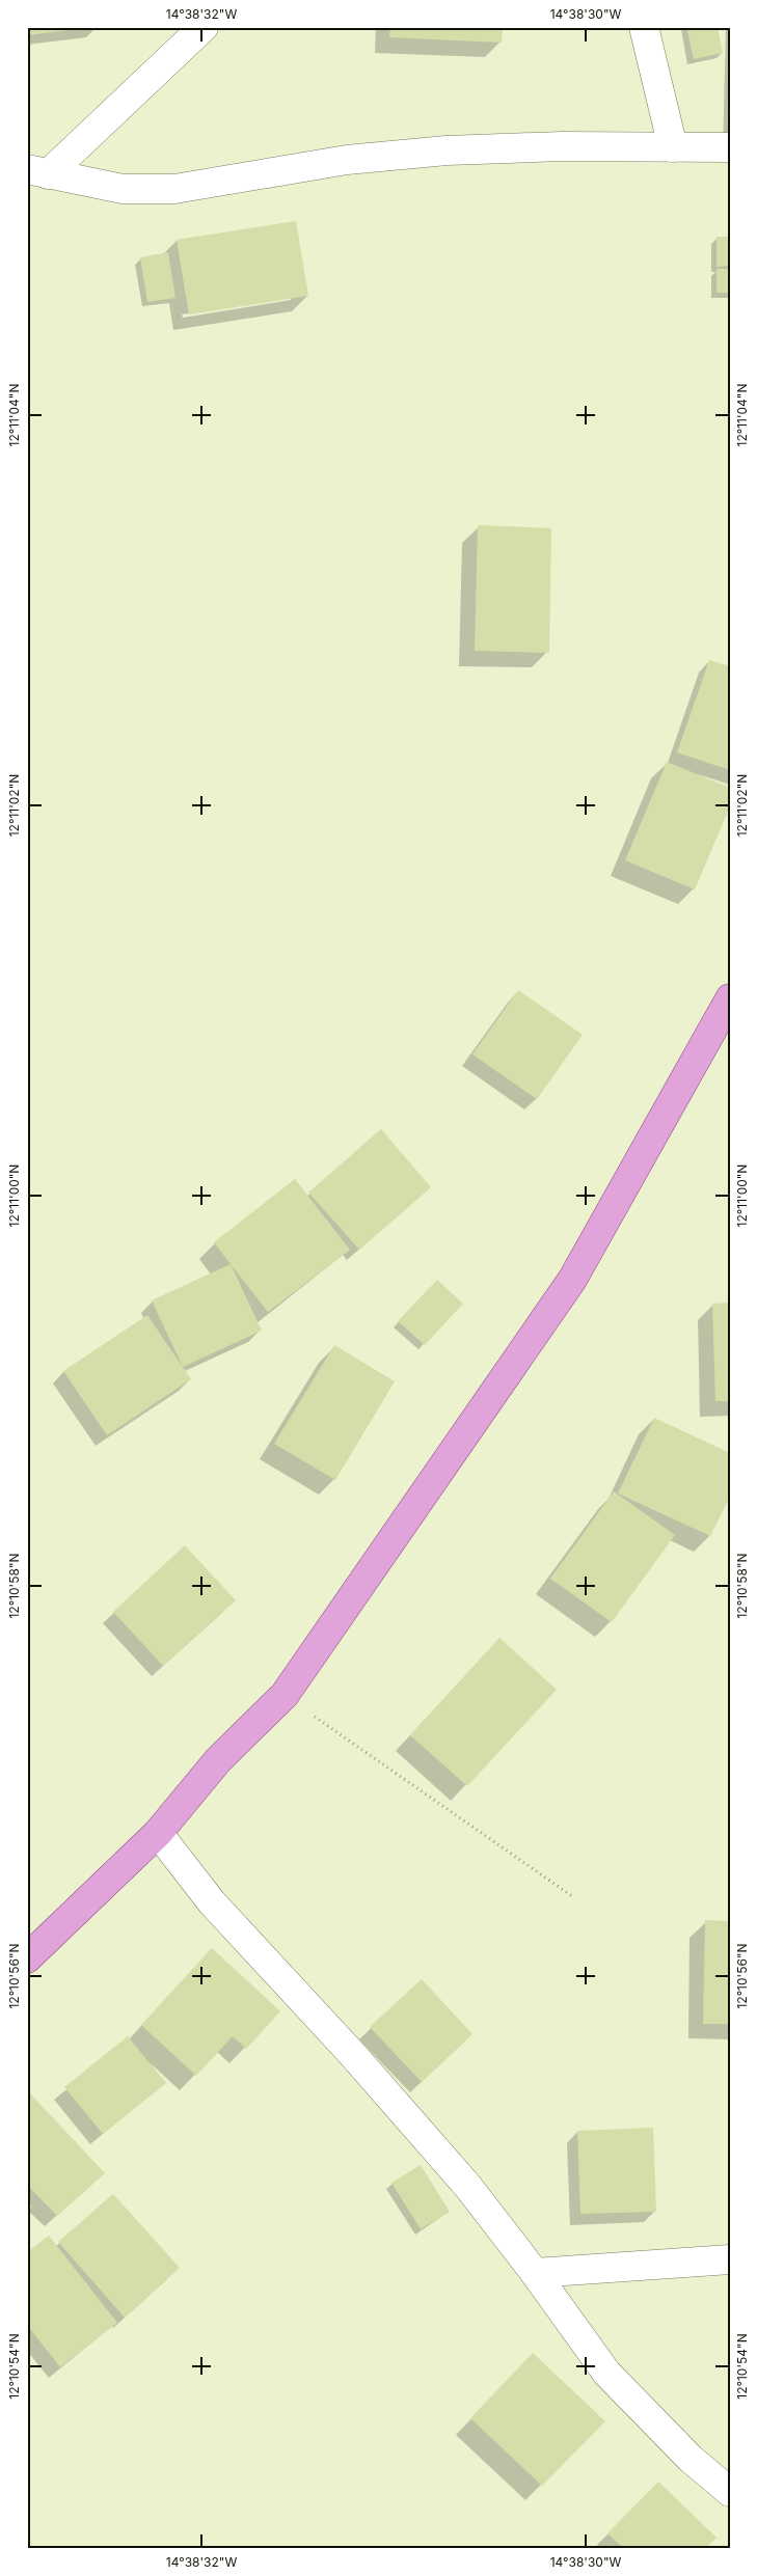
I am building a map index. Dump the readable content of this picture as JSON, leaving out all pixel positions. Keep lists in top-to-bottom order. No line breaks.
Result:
{"coordinates":["14°38'32\"W","14°38'30\"W","12°11'04\"N","12°11'02\"N","12°11'00\"N","12°10'58\"N","12°10'56\"N","12°10'54\"N"]}
